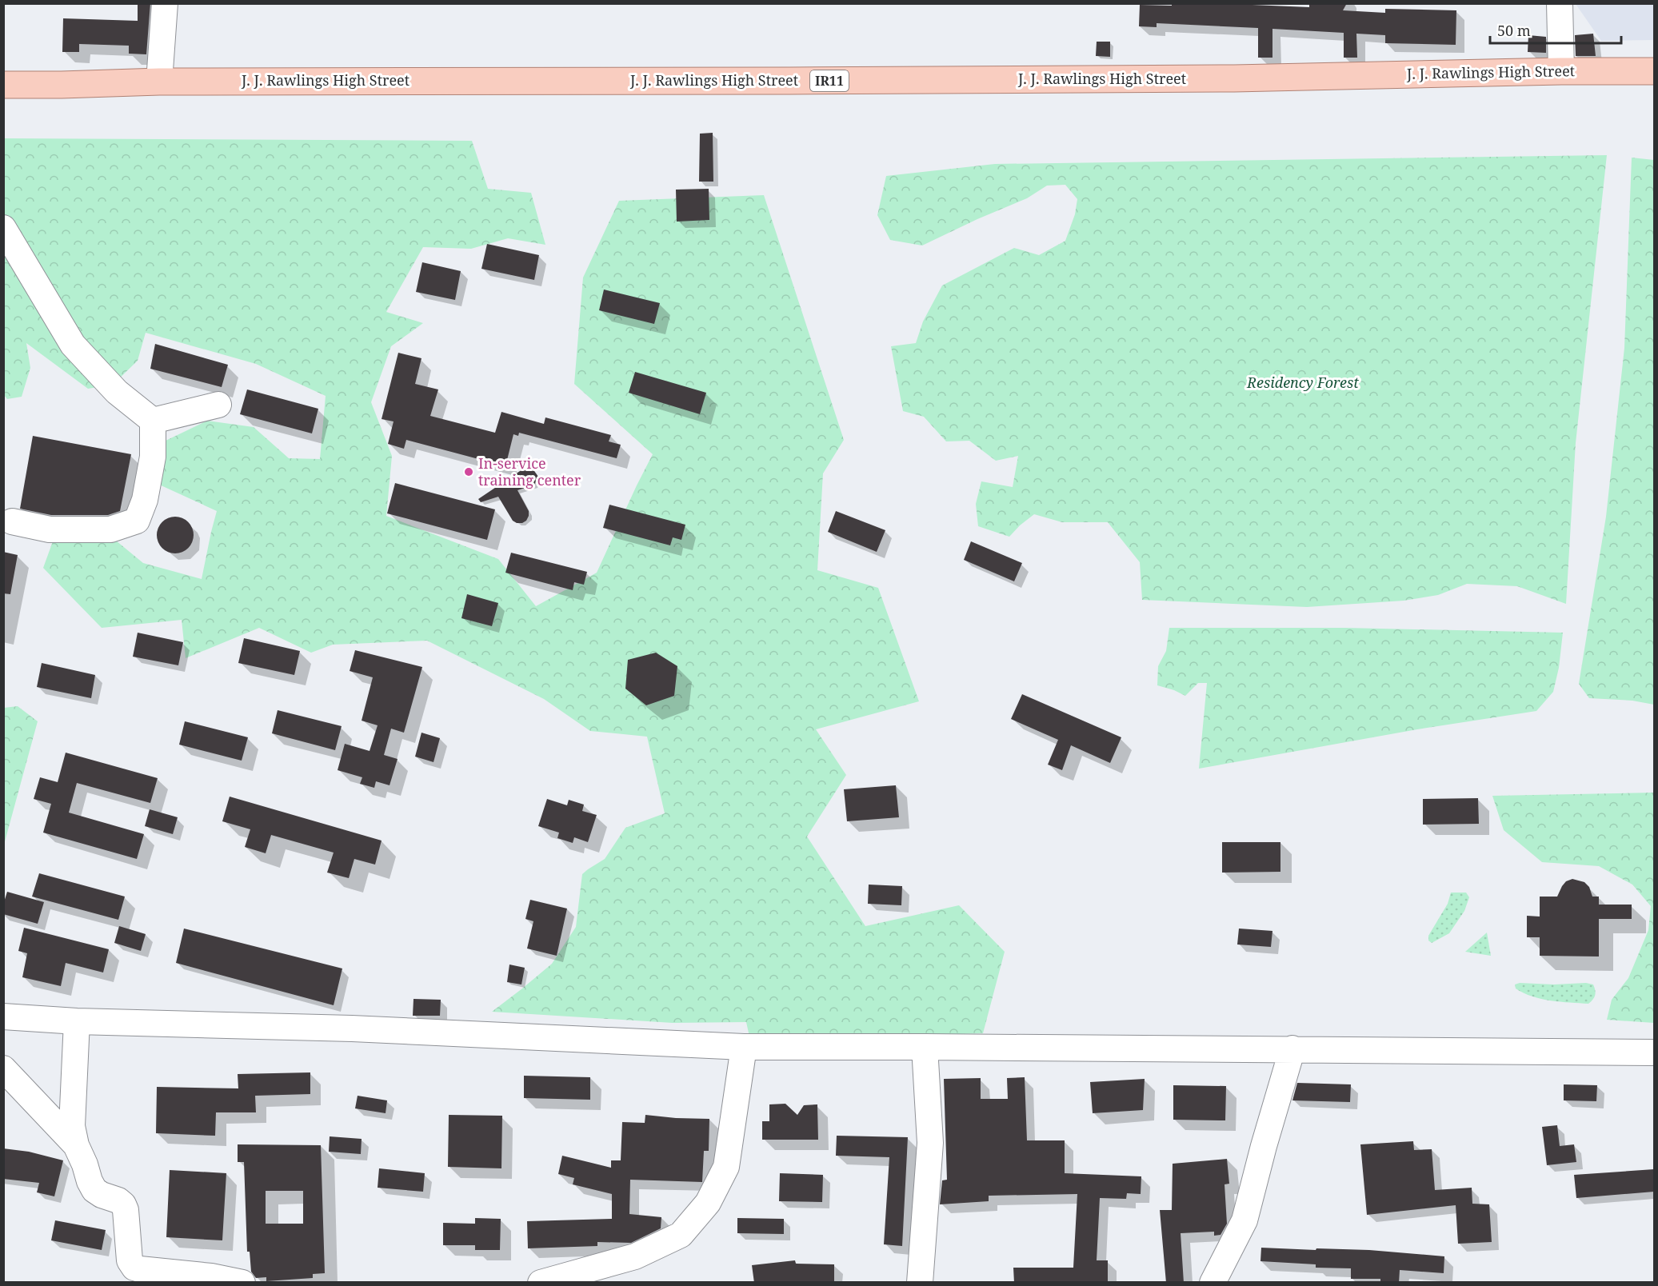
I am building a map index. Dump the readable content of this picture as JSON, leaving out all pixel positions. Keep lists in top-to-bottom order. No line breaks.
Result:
{"streets":{"main road":["J. J. Rawlings High Street","IR11"]},"parks":["Residency Forest"],"places":["In-service training center"],"scale_bar":"50 m"}
